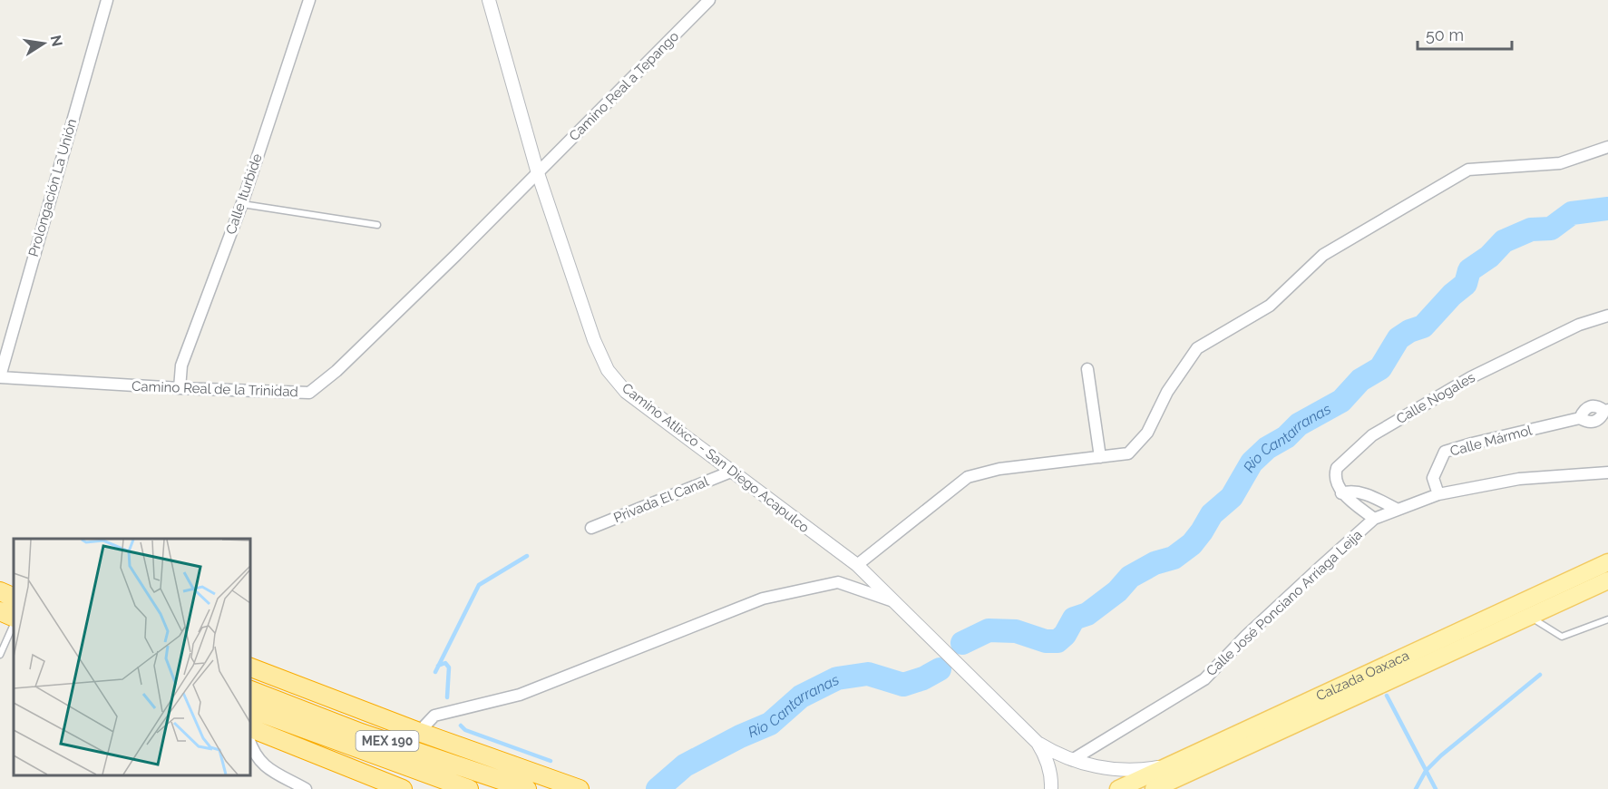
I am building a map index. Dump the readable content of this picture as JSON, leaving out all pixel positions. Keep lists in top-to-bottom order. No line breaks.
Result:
{"streets":{"highway":["MEX 190"],"main road":["Calzada Oaxaca"],"street":["Camino Real a Tepango","Prolongación La Unión","Calle Iturbide","Camino Real de la Trinidad","Calle Nogales","Calle Mármol","Camino Atlixco - San Diego Acapulco","Privada El Canal","Calle José Ponciano Arriaga Leija"]},"crossings":[["Camino Real a Tepango","Camino Real de la Trinidad"],["Camino Real a Tepango","Camino Atlixco - San Diego Acapulco"],["Prolongación La Unión","Camino Real de la Trinidad"],["Calle Iturbide","Camino Real de la Trinidad"],["Camino Real de la Trinidad","Camino Atlixco - San Diego Acapulco"],["Calle Mármol","Calle José Ponciano Arriaga Leija"],["Camino Atlixco - San Diego Acapulco","Privada El Canal"],["Camino Atlixco - San Diego Acapulco","Calle José Ponciano Arriaga Leija"],["Camino Atlixco - San Diego Acapulco","Calzada Oaxaca"]],"water":["Rio Cantarranas"],"scale_bar":"50 m","north":"right"}
